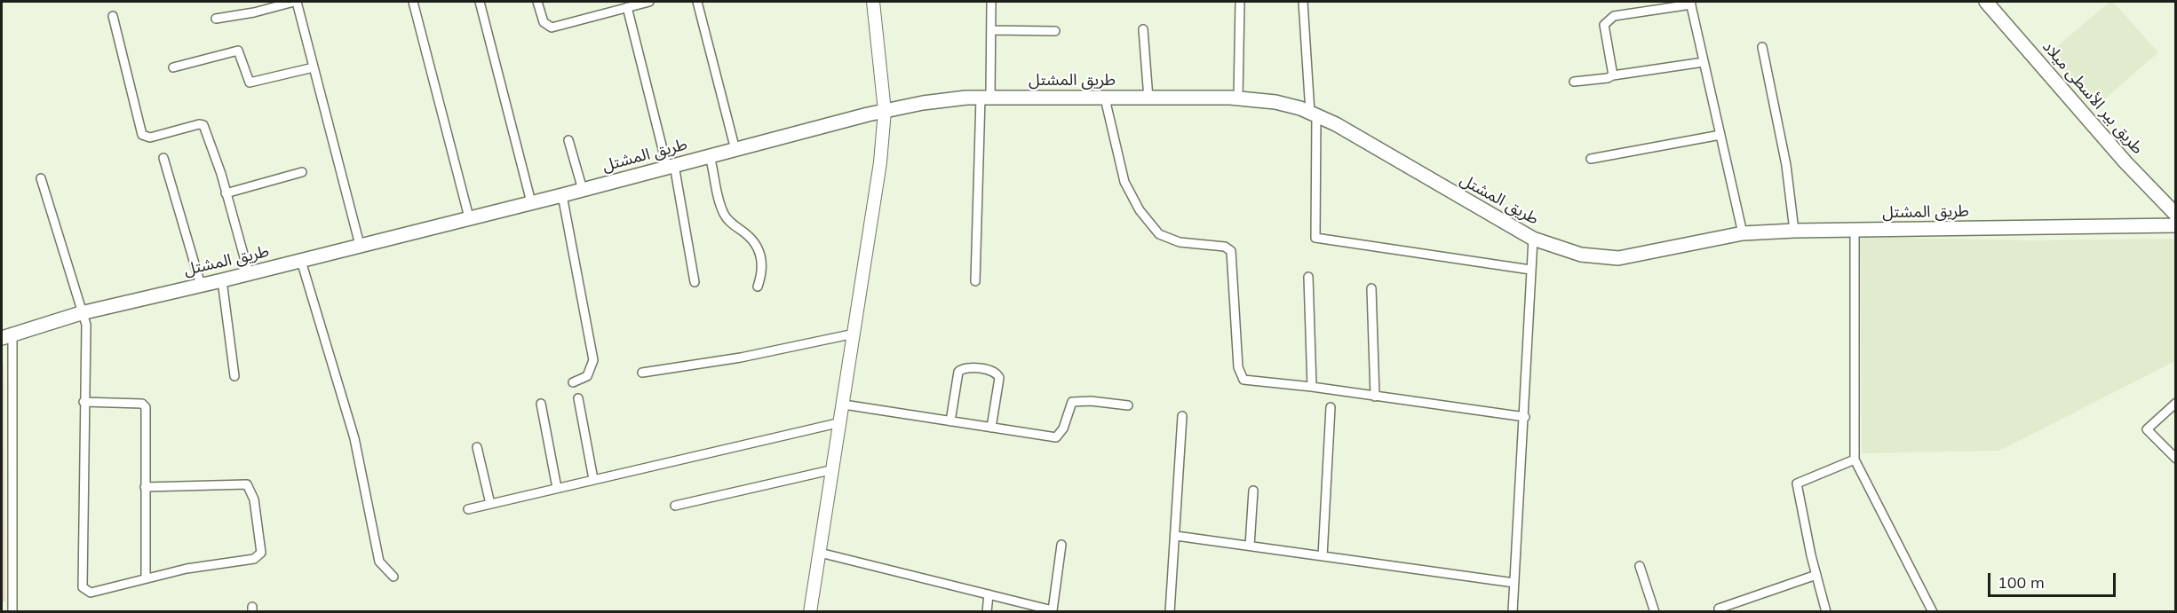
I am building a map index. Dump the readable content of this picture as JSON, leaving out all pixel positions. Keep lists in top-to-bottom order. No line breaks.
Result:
{"streets":{"main road":["طريق المشتل","طريق بير الأسطى ميلاد"]},"crossings":[["طريق المشتل","طريق بير الأسطى ميلاد"]],"scale_bar":"100 m"}
